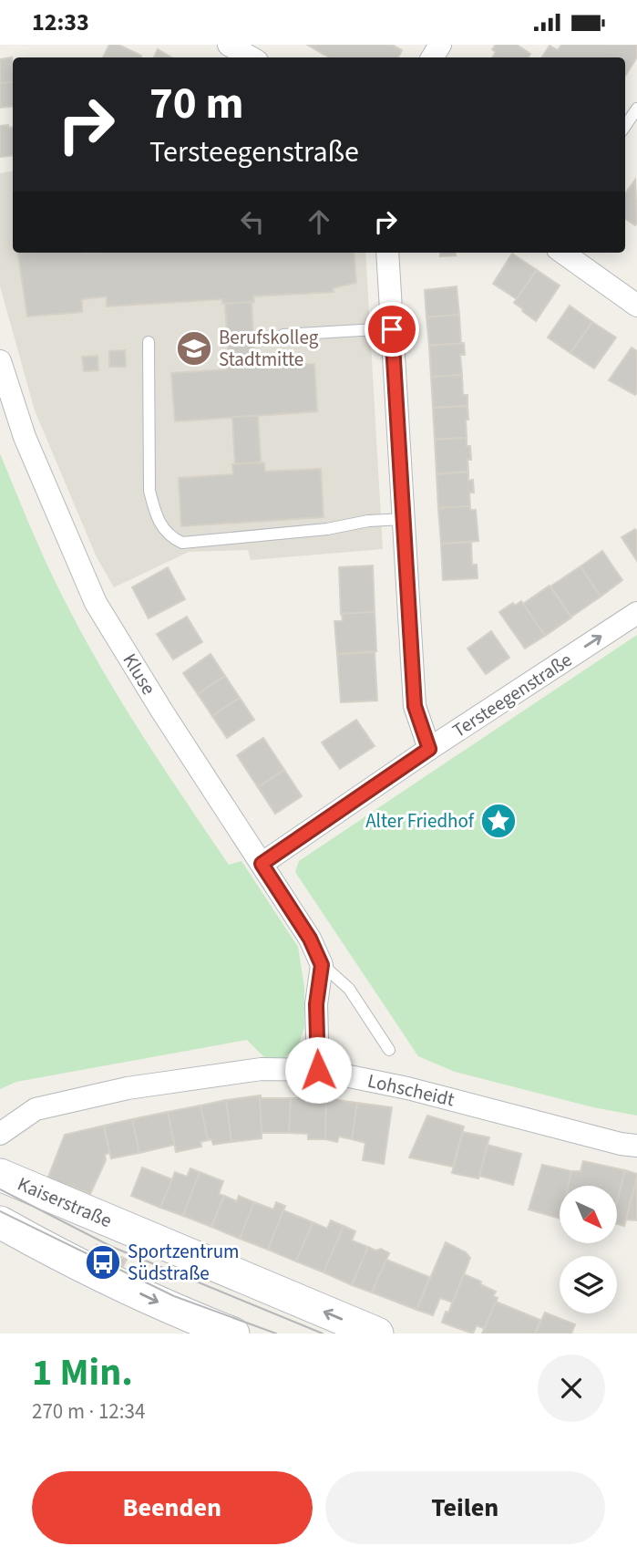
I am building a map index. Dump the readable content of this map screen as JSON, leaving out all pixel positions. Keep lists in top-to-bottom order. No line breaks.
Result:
{"streets":{"main road":["Kaiserstraße"],"street":["Kluse","Tersteegenstraße","Lohscheidt"]},"crossings":[["Kluse","Tersteegenstraße"]],"one_way":["Tersteegenstraße"],"places":{"school or university":["Berufskolleg Stadtmitte"],"place":["Alter Friedhof"],"bus stop":["Sportzentrum Südstraße"]},"north":"bottom right","page":{"status":"12:33","turn":["70 m","Tersteegenstraße"],"heading":["1 Min.","270 m · 12:34"],"buttons":["Beenden","Teilen"]}}
